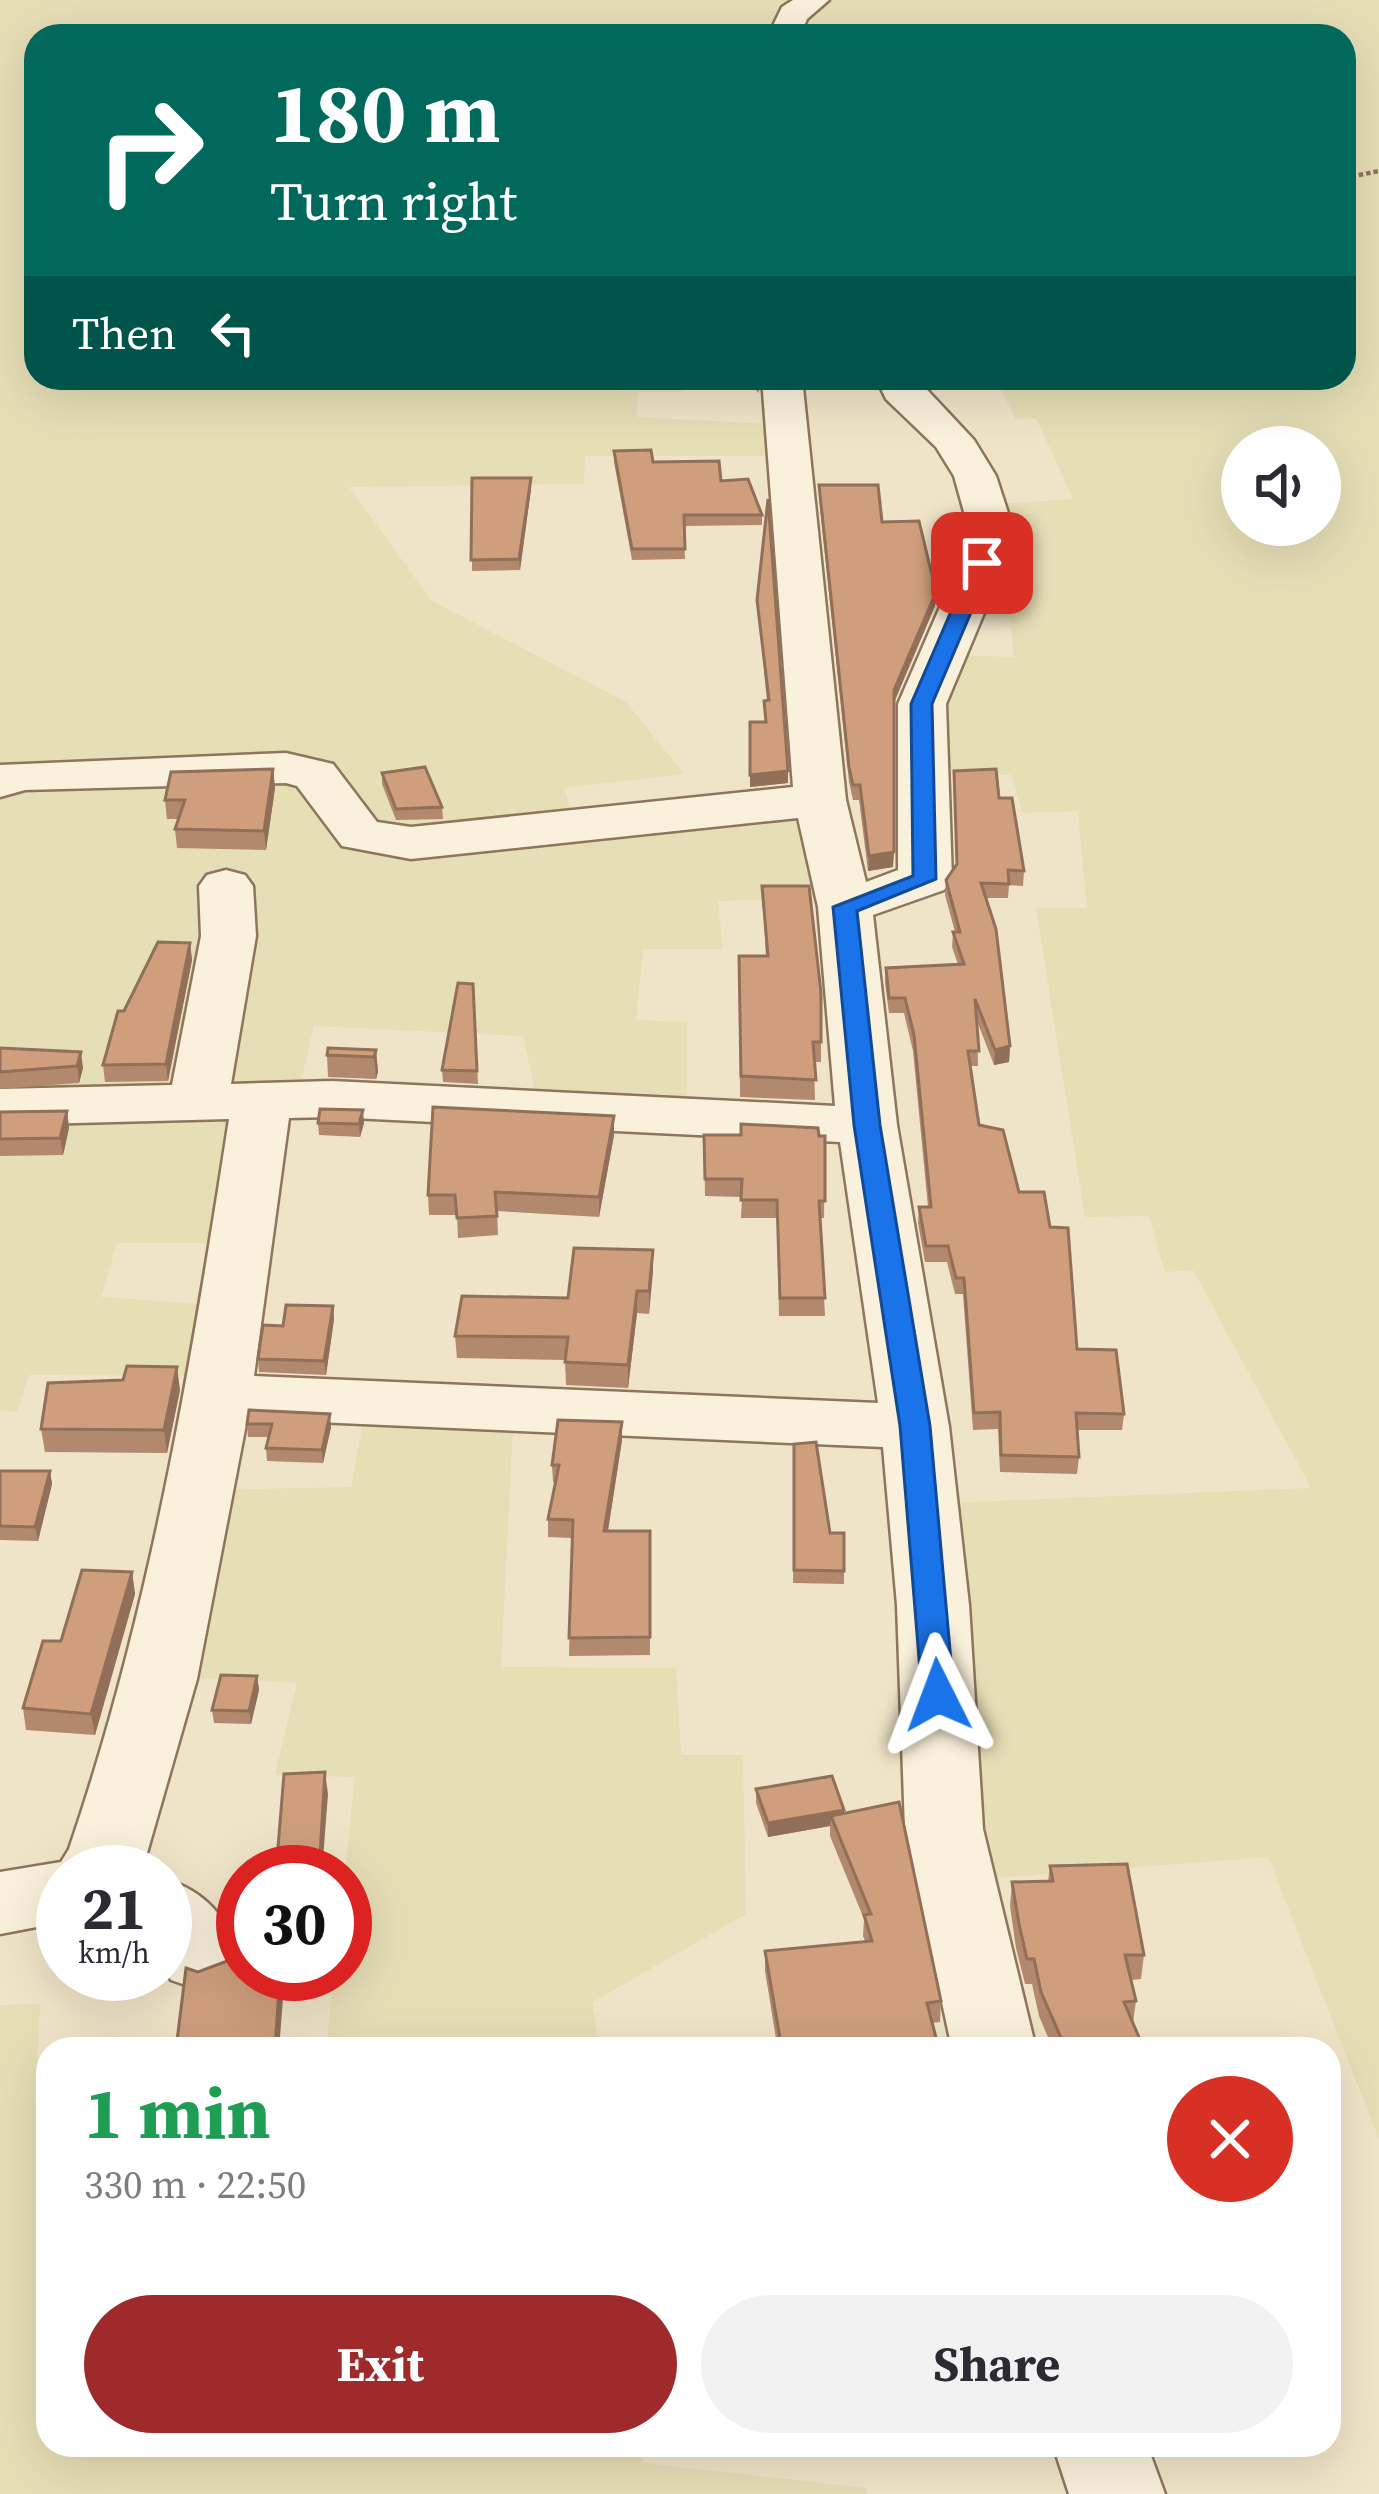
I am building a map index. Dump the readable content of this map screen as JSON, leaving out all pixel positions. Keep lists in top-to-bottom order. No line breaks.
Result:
{"page":{"turn":["180 m","Turn right"],"then":"Then","speed":"21 km/h","limit":"30","heading":["1 min","330 m · 22:50"],"buttons":["Exit","Share"]}}
